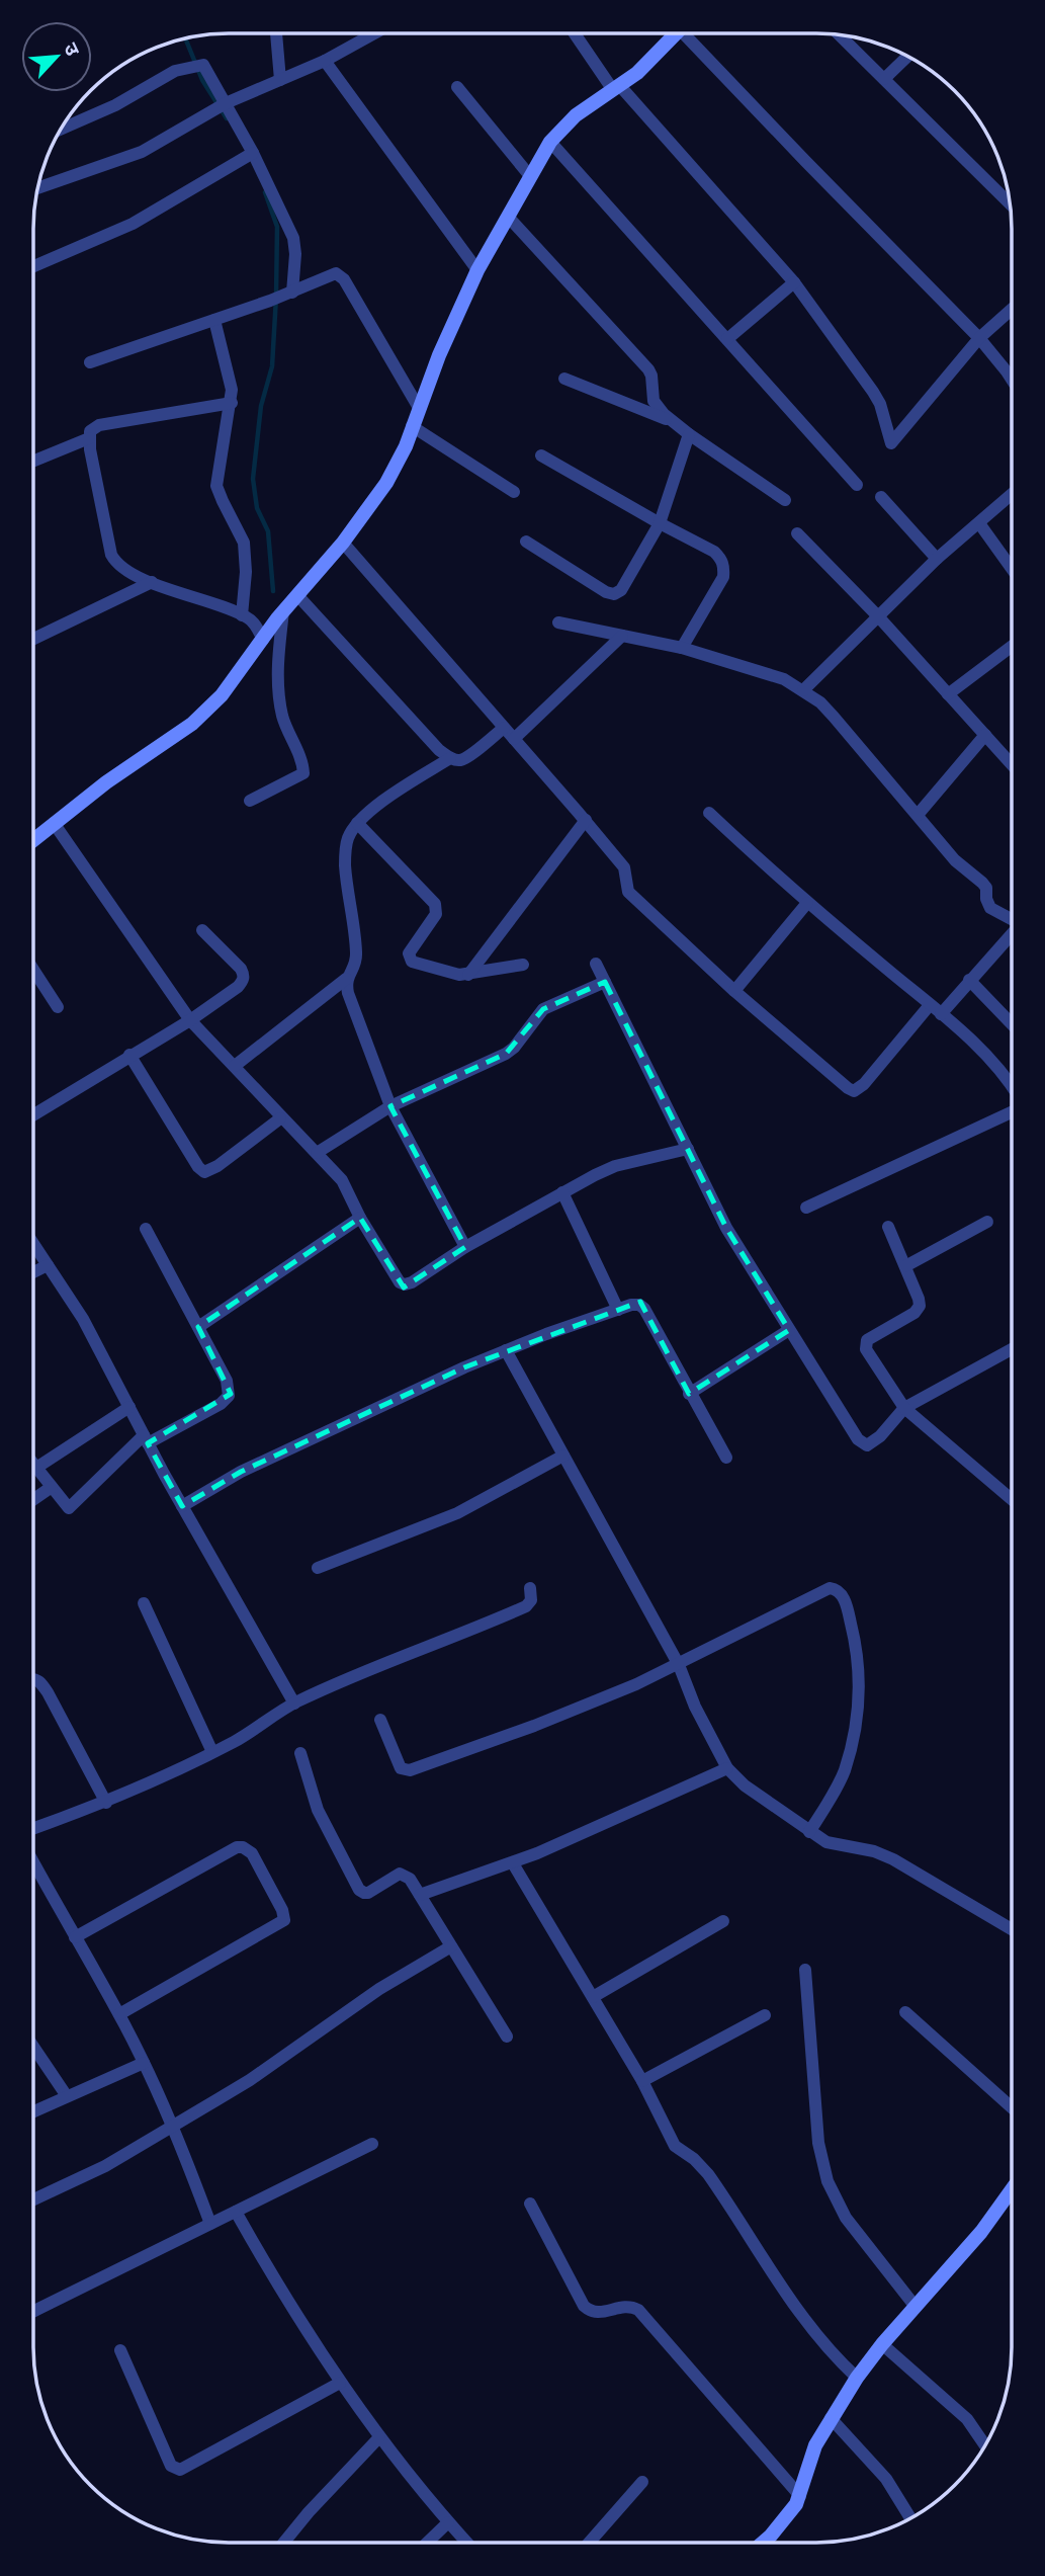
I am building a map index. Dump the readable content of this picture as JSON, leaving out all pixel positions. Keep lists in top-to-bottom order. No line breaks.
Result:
{"north":"top right"}
